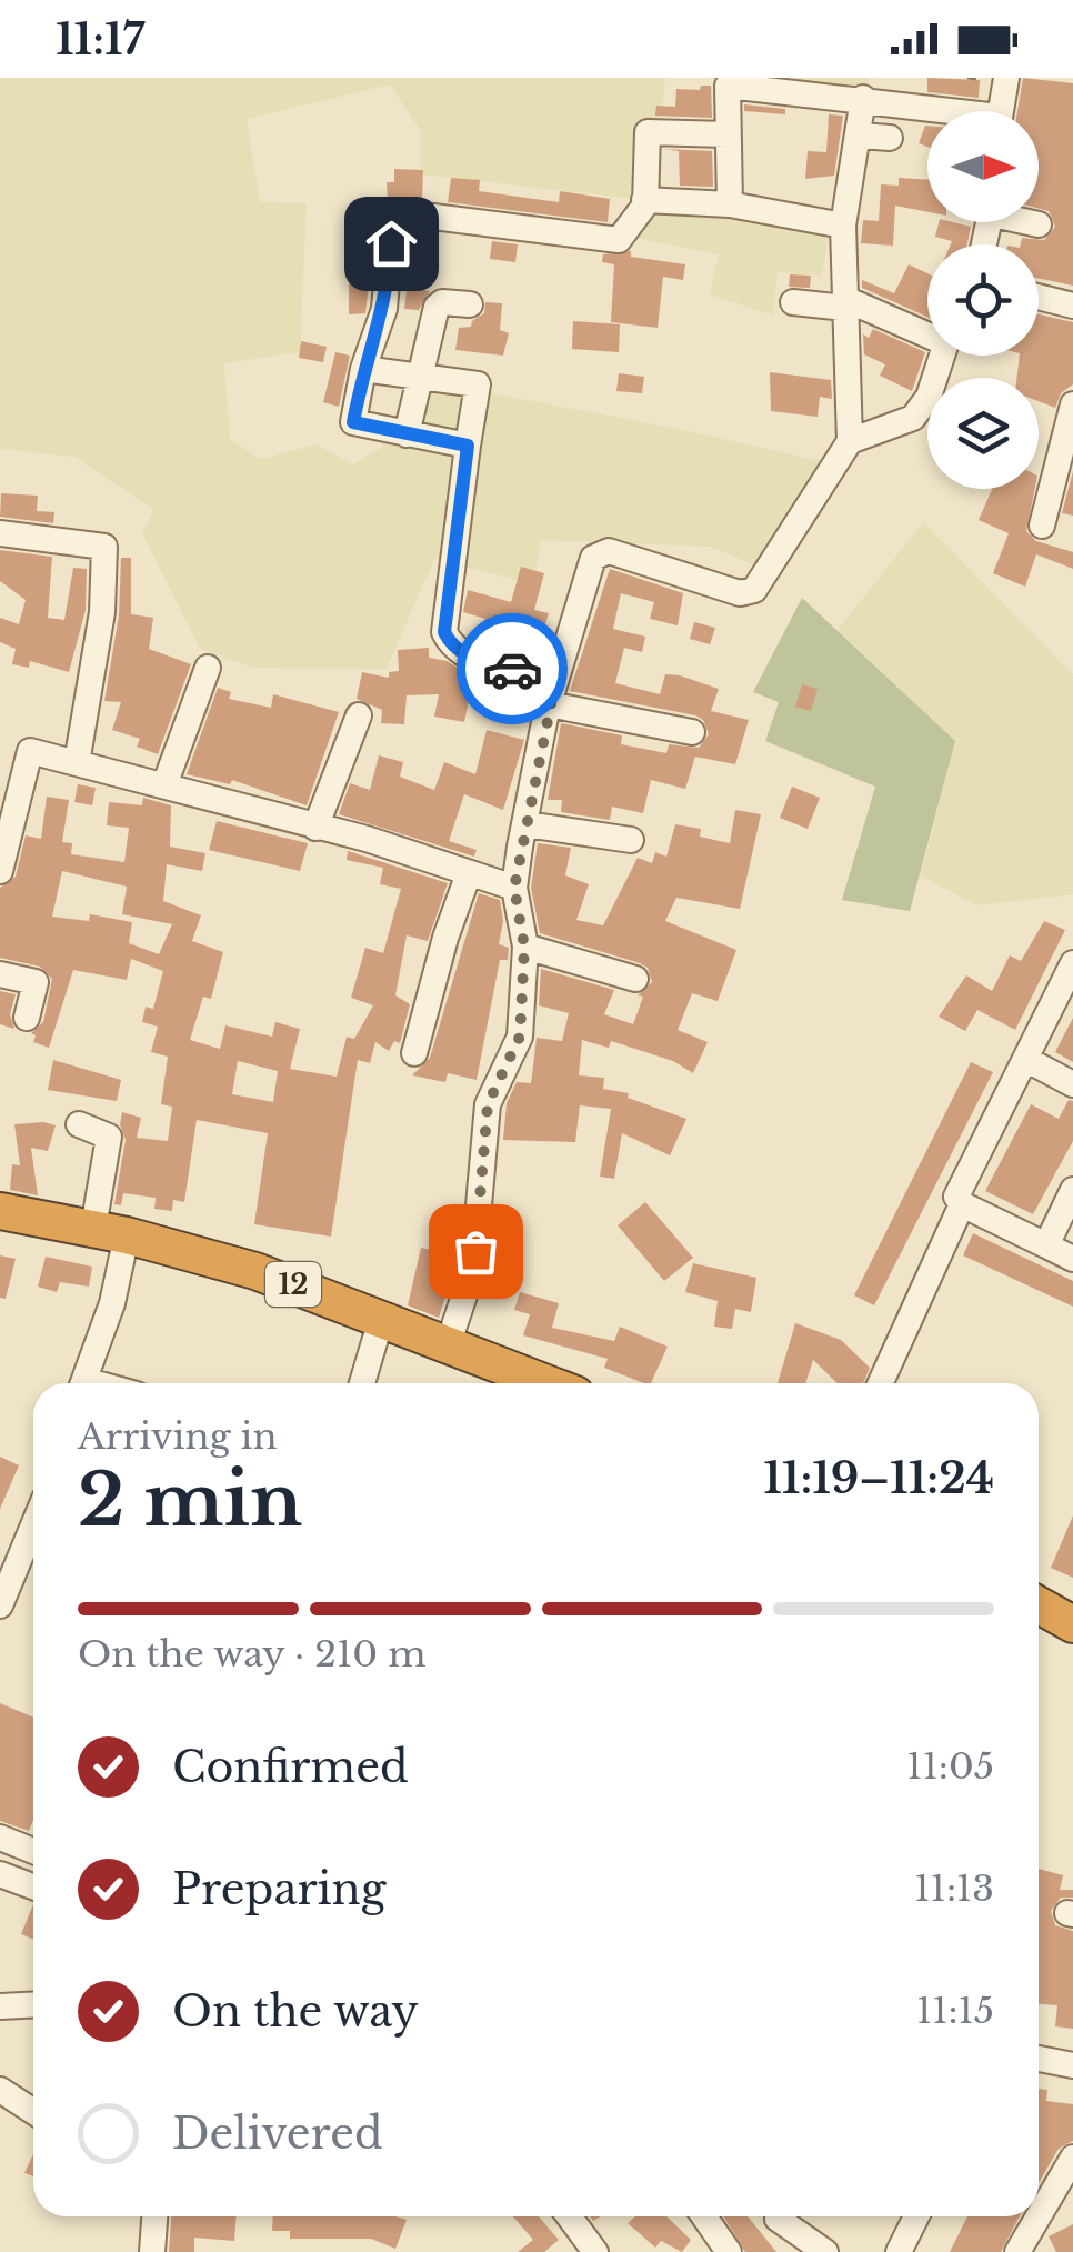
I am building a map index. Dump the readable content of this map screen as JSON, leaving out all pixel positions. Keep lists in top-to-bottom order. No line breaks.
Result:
{"streets":{"highway":["12"]},"north":"right","page":{"status":"11:17","heading":["2 min","Arriving in","11:19–11:24"],"bar":"On the way · 210 m","list":[["Confirmed","11:05"],["Preparing","11:13"],["On the way","11:15"],"Delivered"]}}
